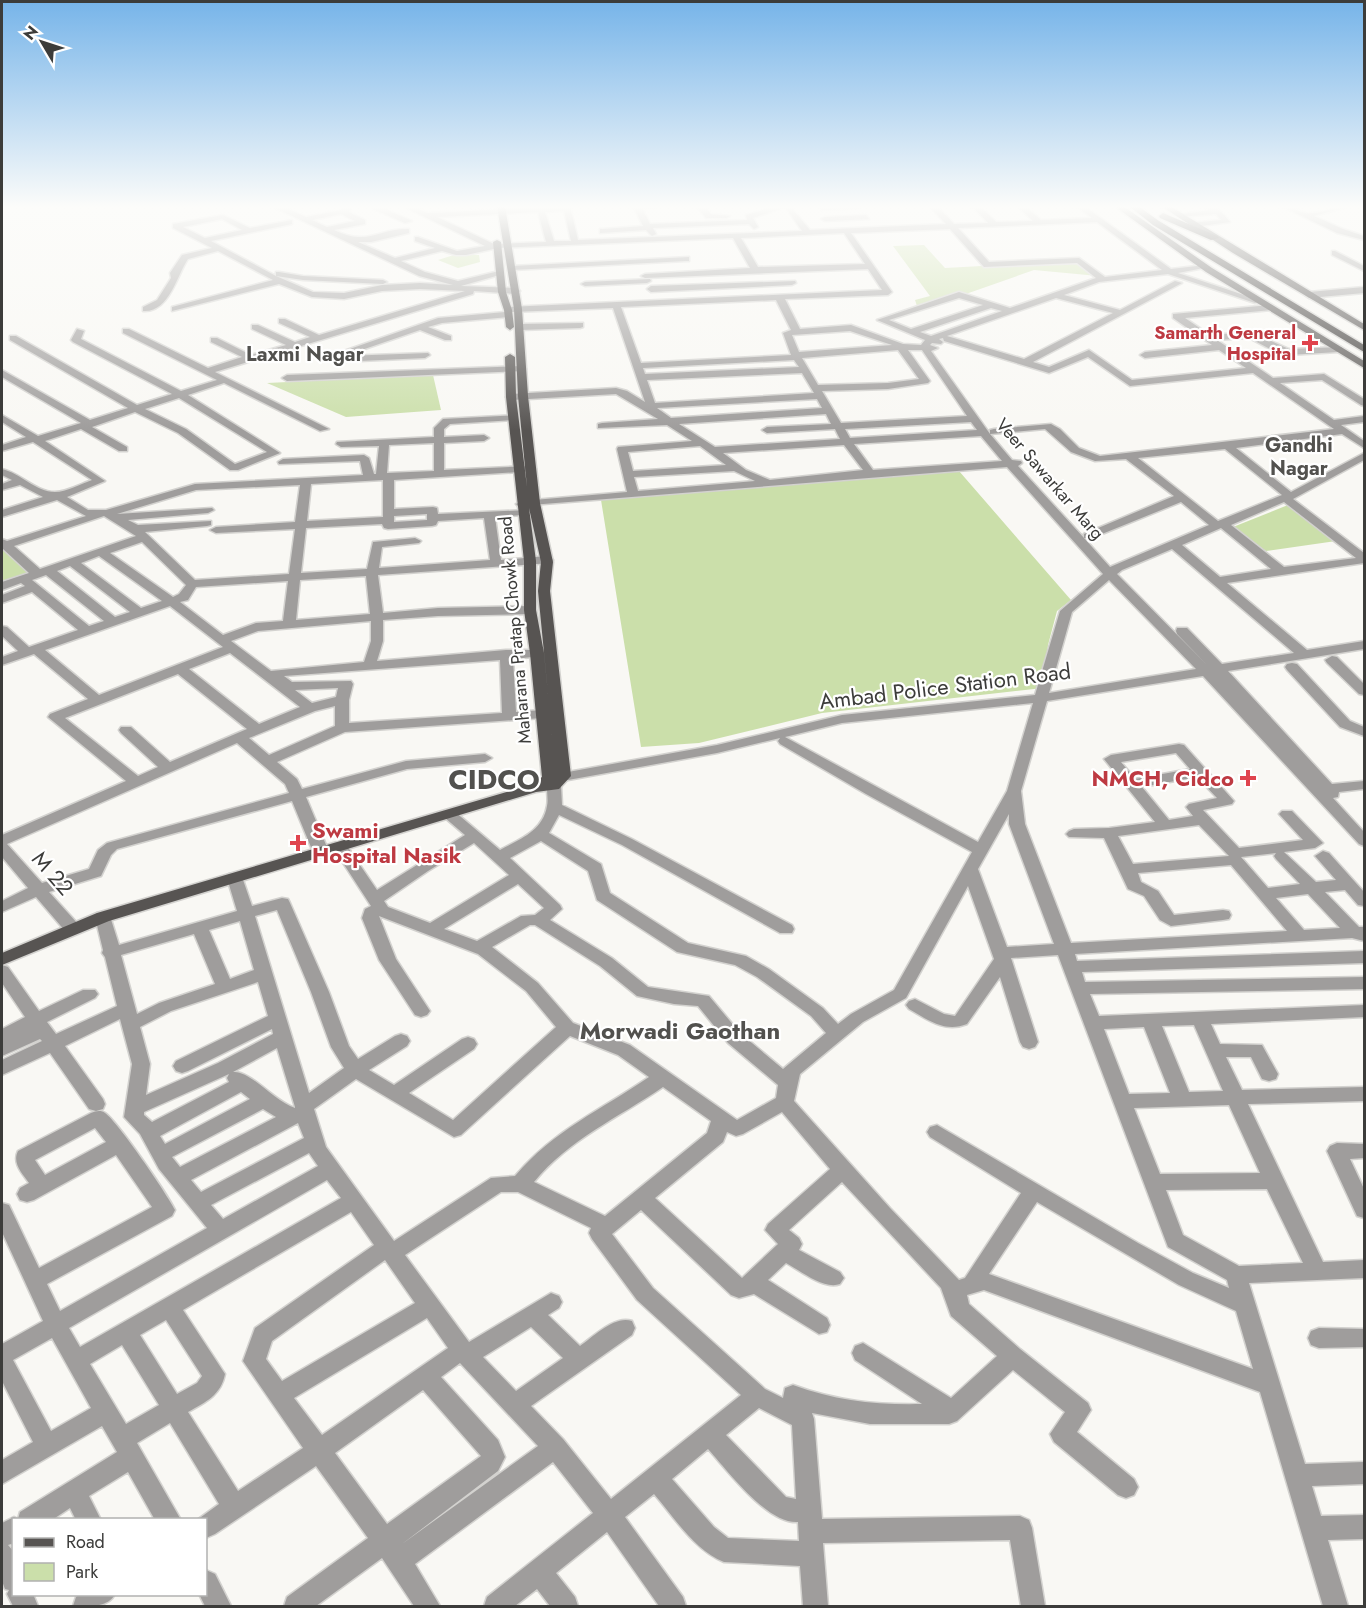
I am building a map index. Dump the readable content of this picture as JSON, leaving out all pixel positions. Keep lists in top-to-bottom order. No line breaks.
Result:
{"streets":{"main road":["Maharana Pratap Chowk Road","Ambad Police Station Road"],"street":["Veer Sawarkar Marg","M 22"]},"crossings":[["Veer Sawarkar Marg","Ambad Police Station Road"],["Maharana Pratap Chowk Road","Ambad Police Station Road"],["Ambad Police Station Road","M 22"]],"districts":["Laxmi Nagar","Gandhi Nagar","CIDCO","Morwadi Gaothan"],"places":{"health":["Samarth General Hospital","NMCH, Cidco","Swami Hospital Nasik"]},"legend":["Road","Park"],"north":"top left"}
